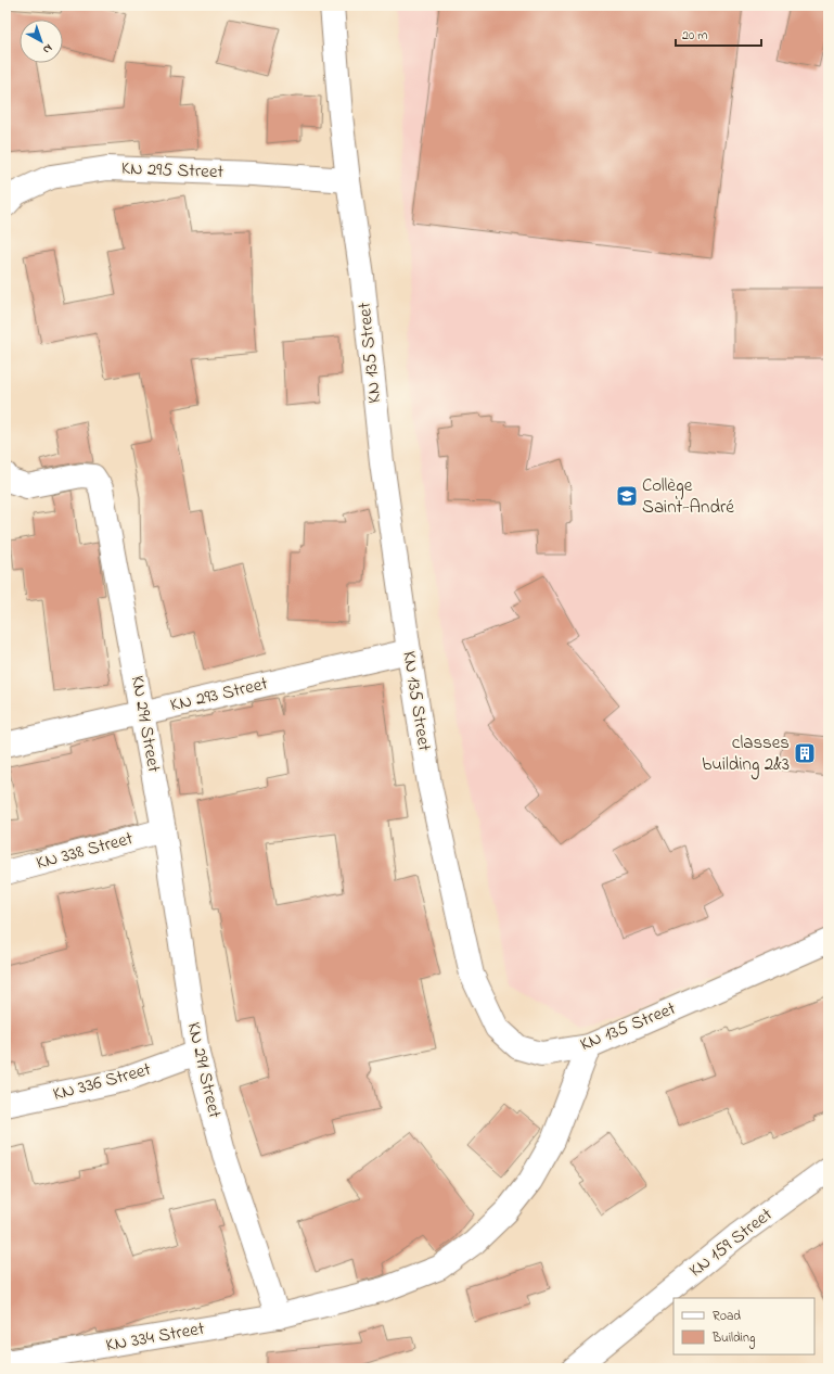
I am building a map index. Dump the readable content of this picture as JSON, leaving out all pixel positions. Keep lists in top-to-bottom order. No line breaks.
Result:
{"streets":{"street":["KN 295 Street","KN 135 Street","KN 293 Street","KN 291 Street","KN 338 Street","KN 336 Street","KN 159 Street","KN 334 Street"]},"crossings":[["KN 295 Street","KN 135 Street"],["KN 135 Street","KN 293 Street"],["KN 293 Street","KN 291 Street"],["KN 291 Street","KN 338 Street"],["KN 291 Street","KN 336 Street"],["KN 291 Street","KN 334 Street"]],"places":{"school or university":["Collège Saint-André"],"building":["classes building 2&3"]},"legend":["Road","Building"],"scale_bar":"20 m","north":"bottom right"}
